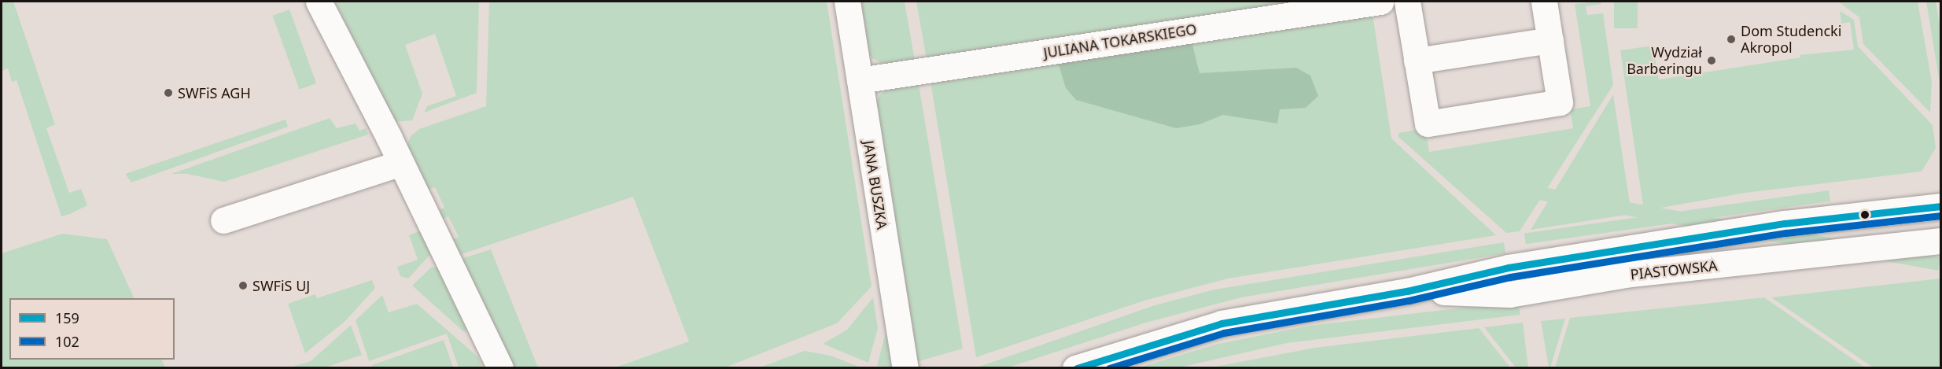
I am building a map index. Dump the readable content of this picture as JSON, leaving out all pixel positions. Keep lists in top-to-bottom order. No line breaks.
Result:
{"streets":{"street":["JULIANA TOKARSKIEGO","JANA BUSZKA","PIASTOWSKA"]},"crossings":[["JULIANA TOKARSKIEGO","JANA BUSZKA"]],"places":["Dom Studencki Akropol","Wydział Barberingu","SWFiS AGH","SWFiS UJ"],"lines":["transit line 159","transit line 102"],"legend":["159","102"]}
